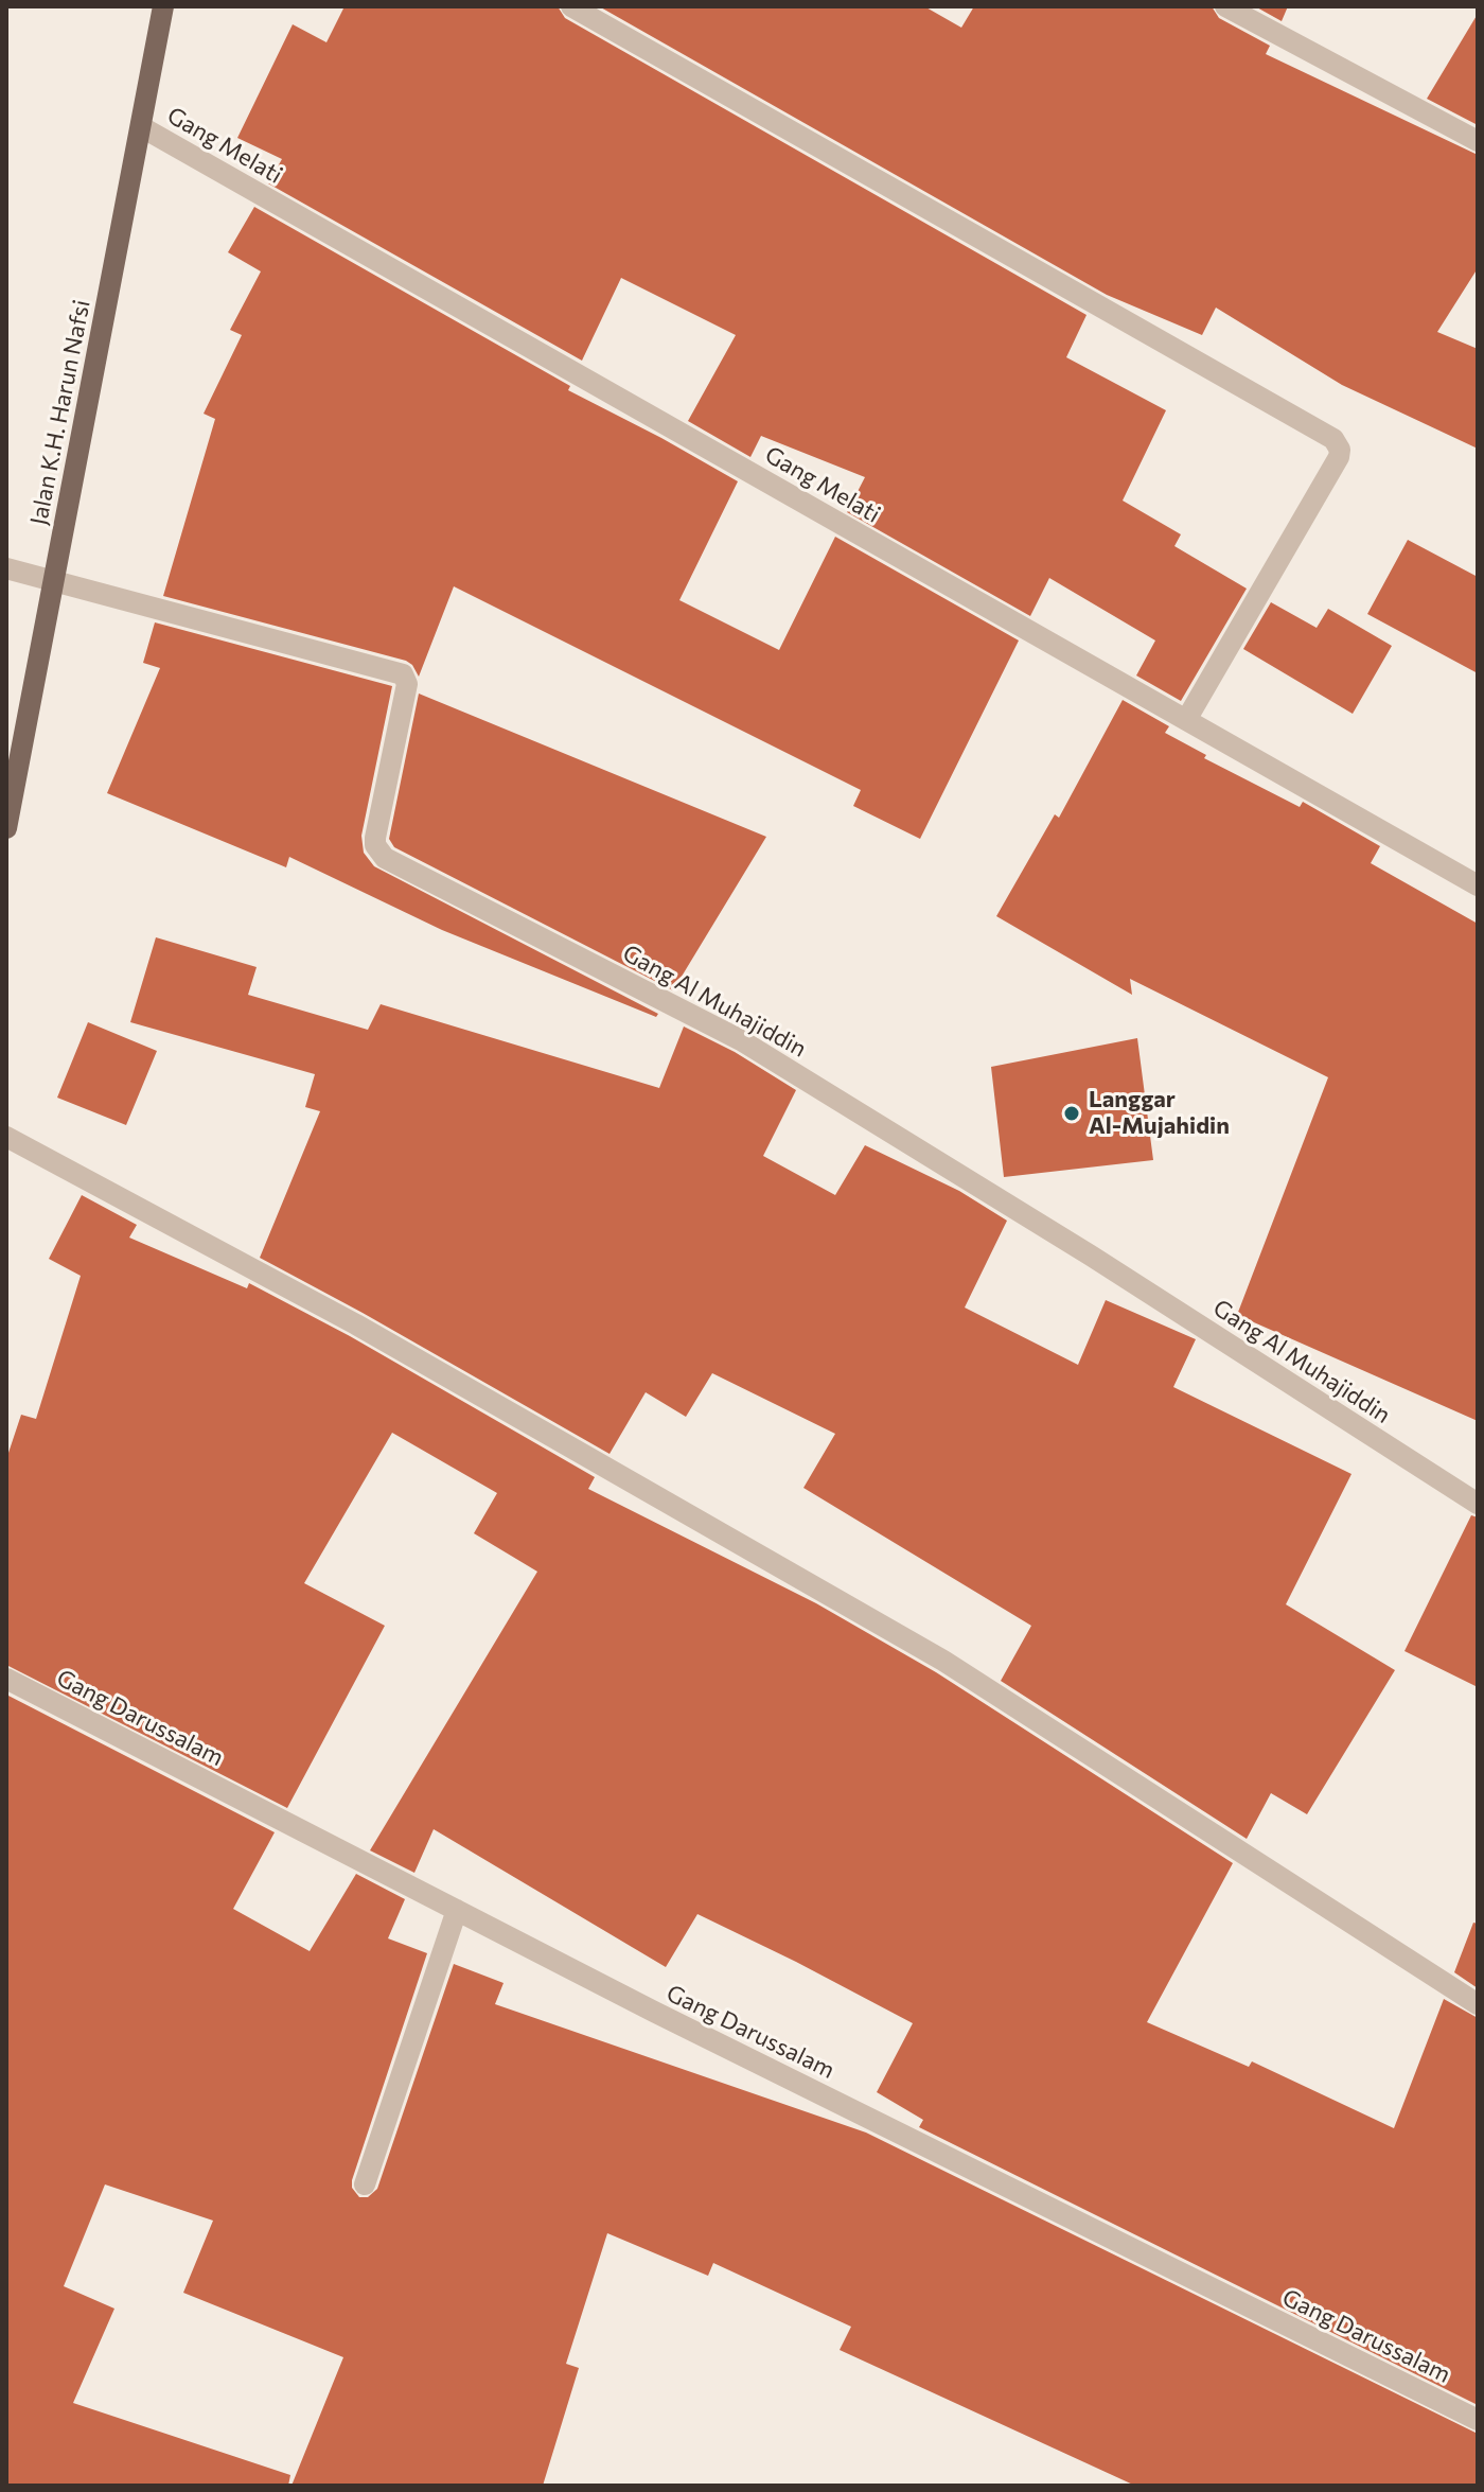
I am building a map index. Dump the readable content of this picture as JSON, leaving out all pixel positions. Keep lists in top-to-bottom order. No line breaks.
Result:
{"streets":{"main road":["Jalan K.H. Harun Nafsi"],"street":["Gang Melati","Gang Al Muhajiddin","Gang Darussalam"]},"crossings":[["Gang Melati","Jalan K.H. Harun Nafsi"],["Jalan K.H. Harun Nafsi","Gang Al Muhajiddin"]],"places":["Langgar Al-Mujahidin"]}
